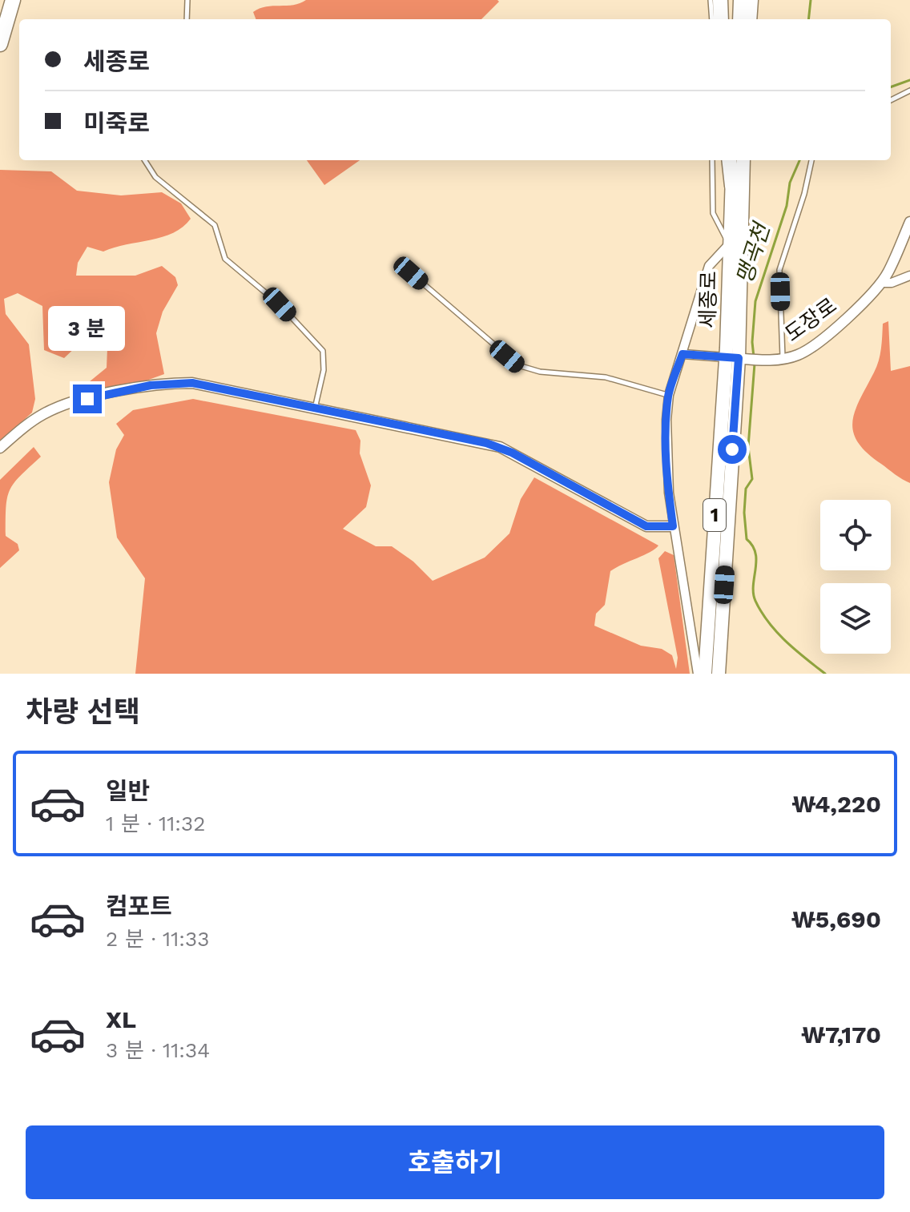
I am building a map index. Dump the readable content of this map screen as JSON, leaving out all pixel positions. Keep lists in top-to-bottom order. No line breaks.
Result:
{"streets":{"main road":["세종로","1"],"street":["도장로"]},"crossings":[["세종로","도장로"]],"water":["맹곡천"],"page":{"banner":["세종로","미죽로"],"bubble":"3 분","heading":"차량 선택","list":[{"name":"일반","note":"1 분 · 11:32","value":"₩4,220"},{"name":"컴포트","note":"2 분 · 11:33","value":"₩5,690"},{"name":"XL","note":"3 분 · 11:34","value":"₩7,170"}],"buttons":"호출하기"}}
